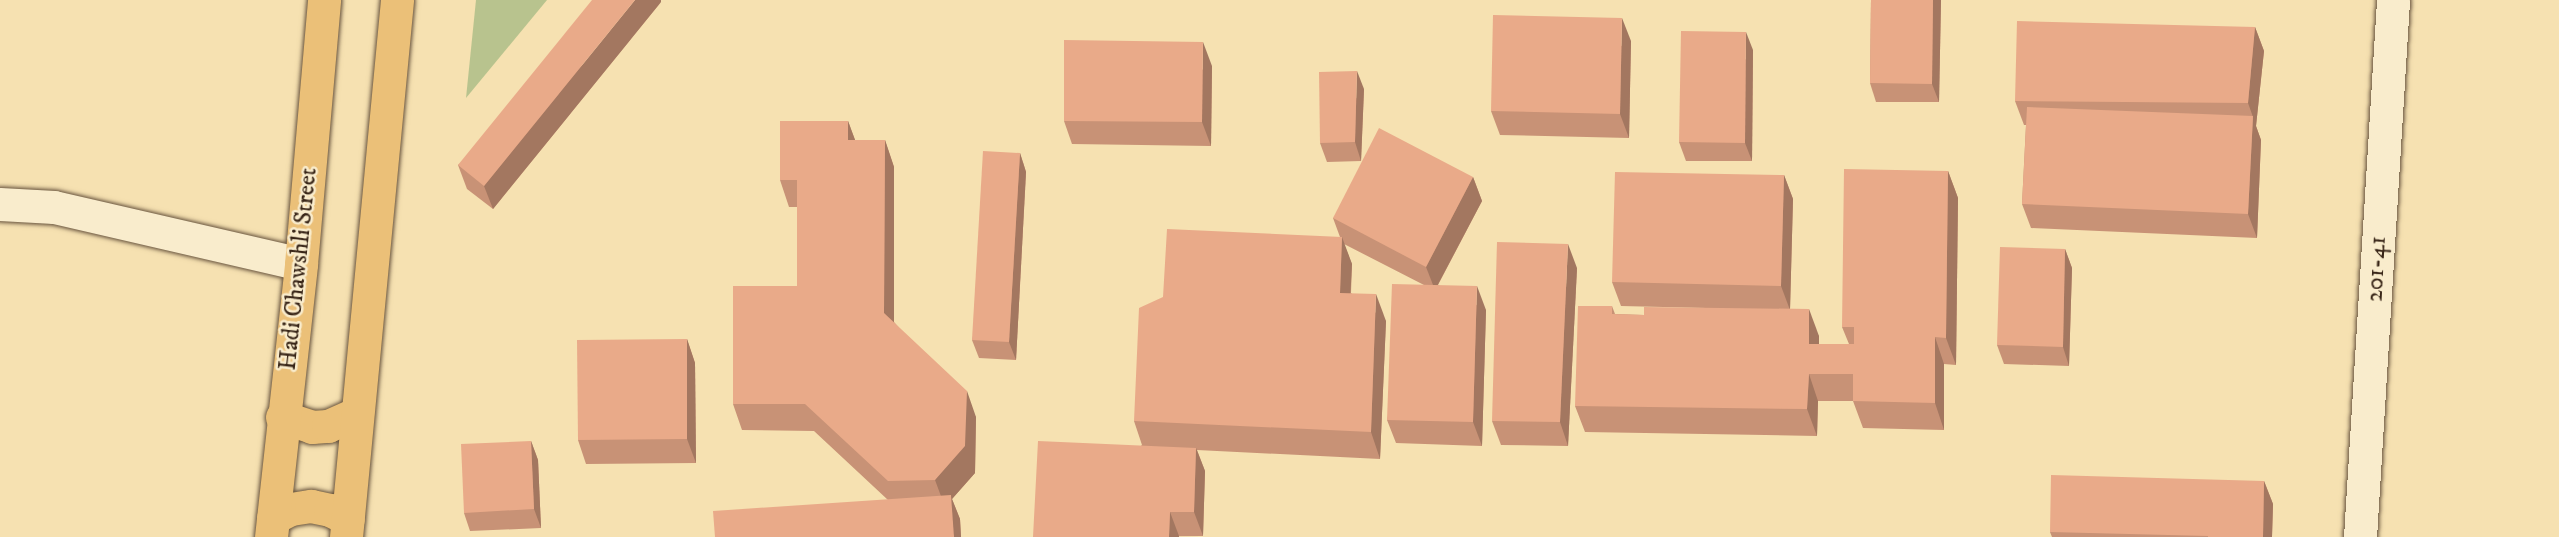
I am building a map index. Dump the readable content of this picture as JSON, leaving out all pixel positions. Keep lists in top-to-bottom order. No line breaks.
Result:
{"streets":{"main road":["Hadi Chawshli Street"],"street":["201-41"]}}
